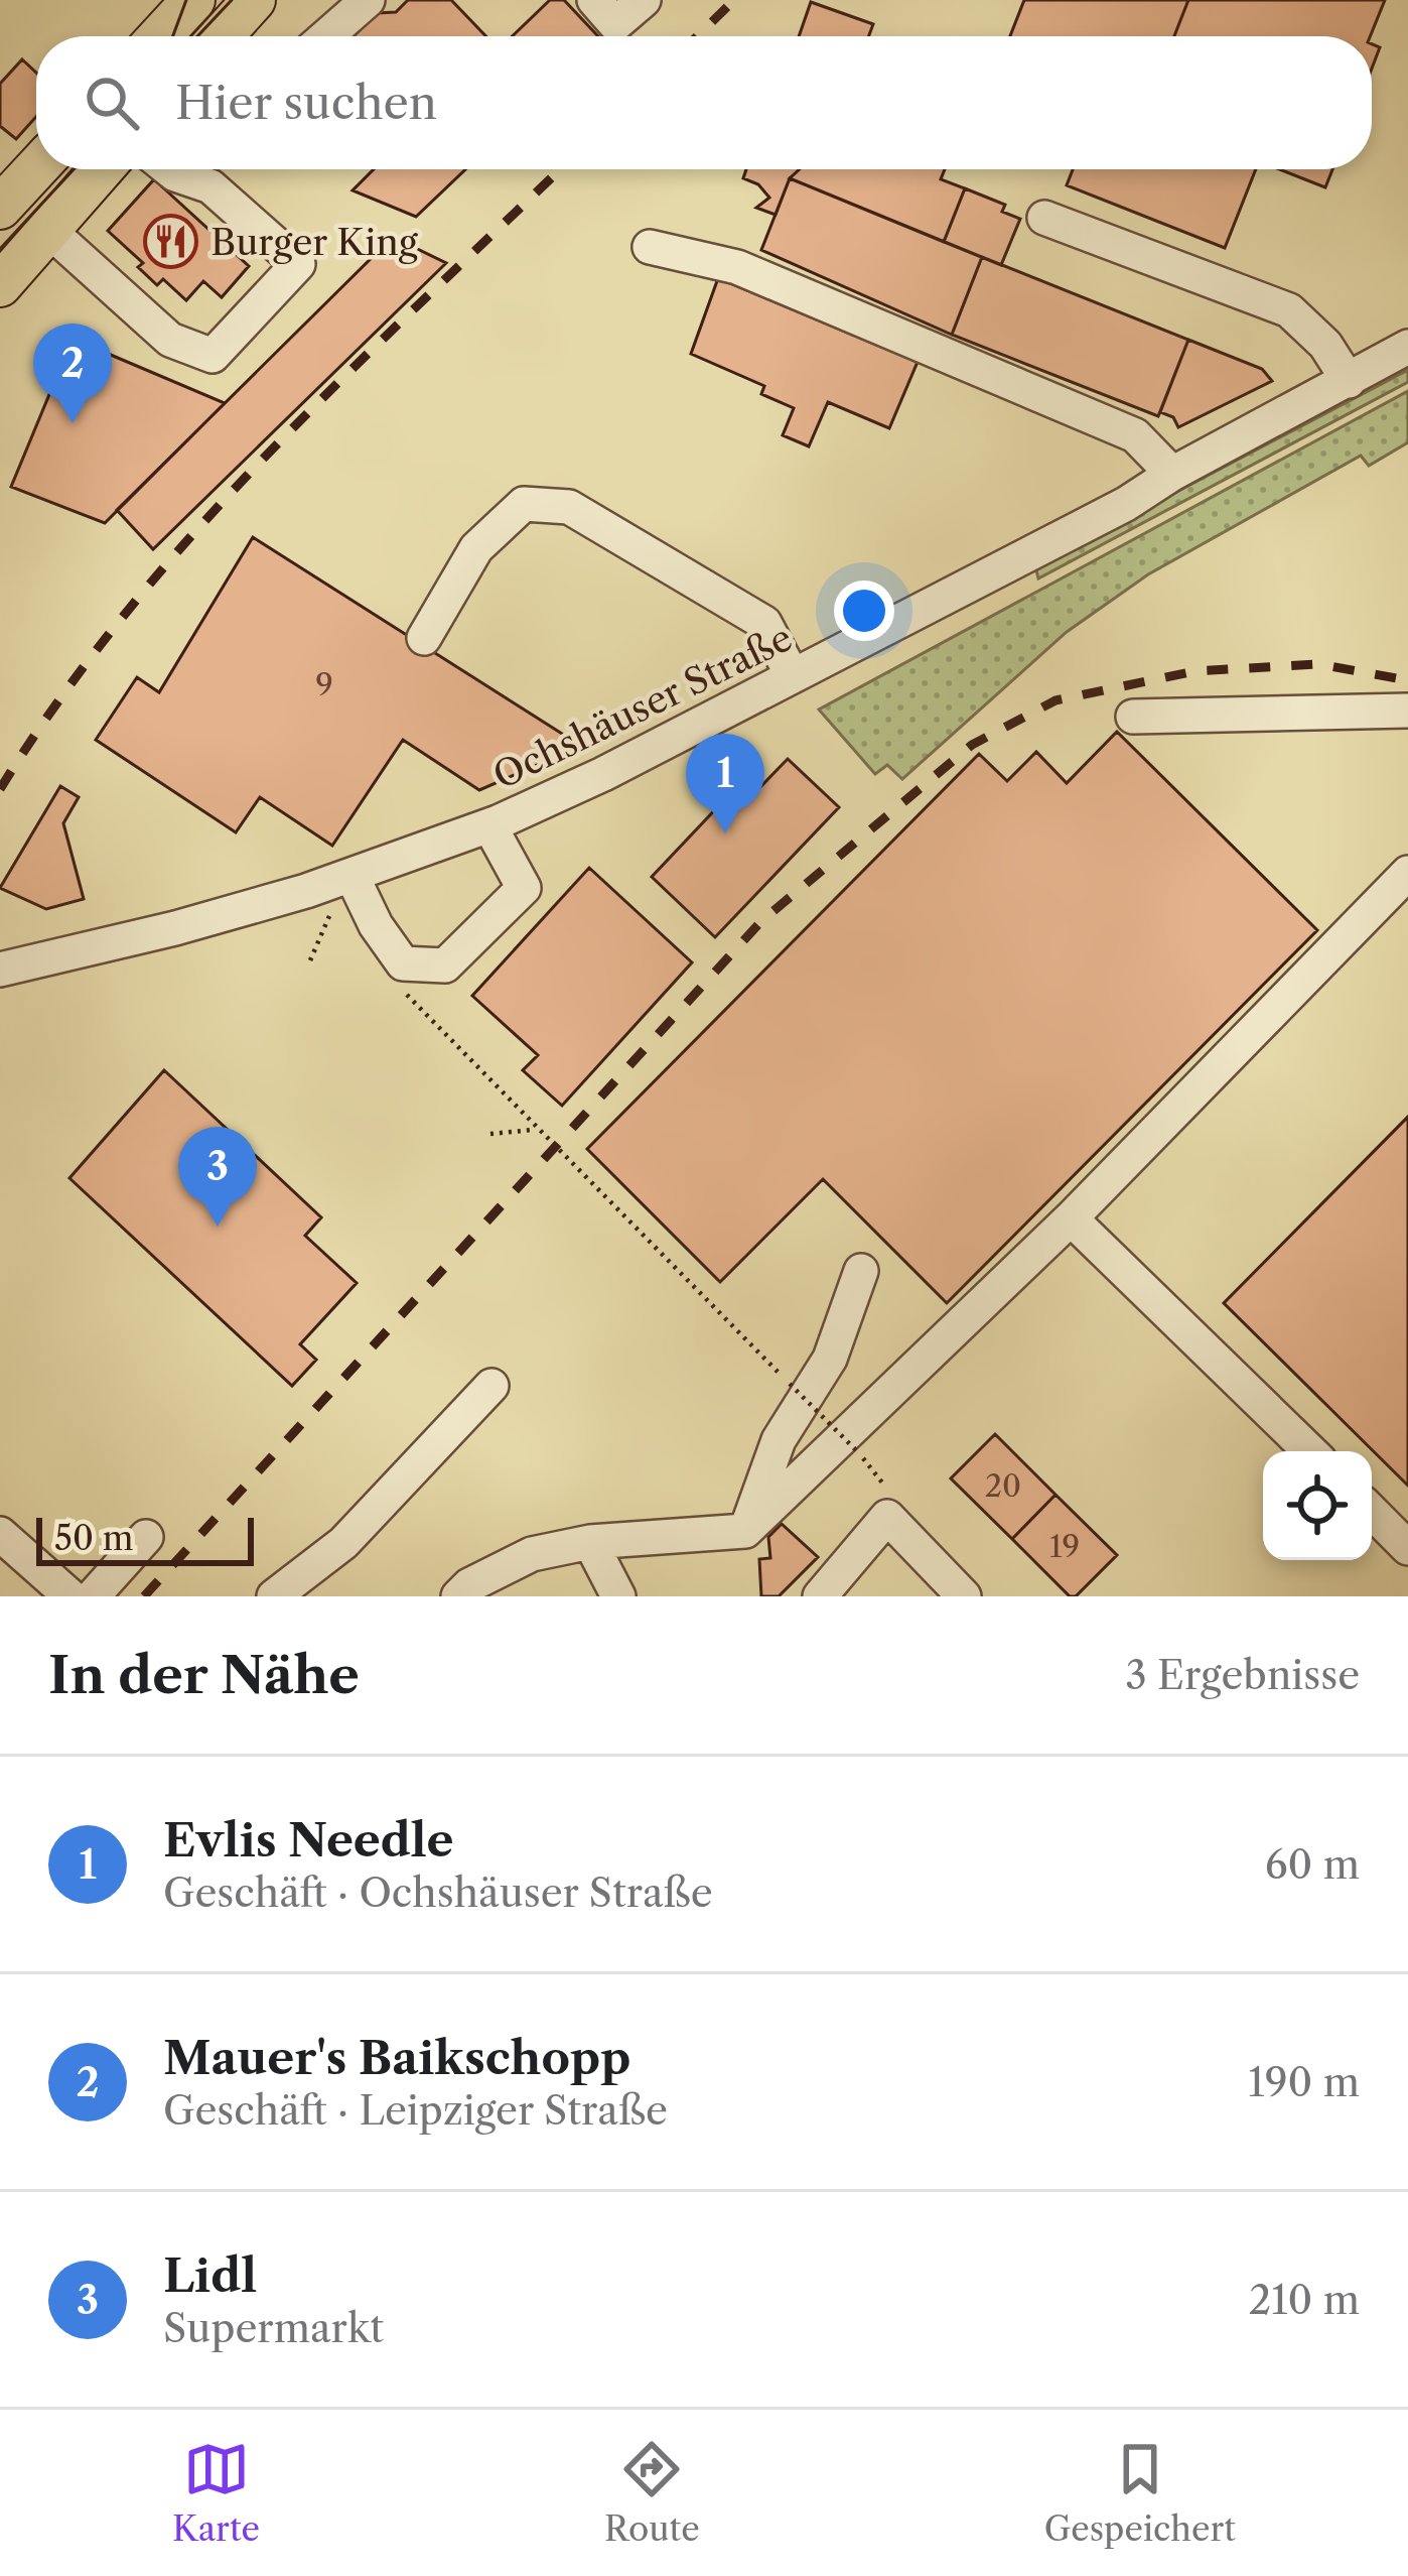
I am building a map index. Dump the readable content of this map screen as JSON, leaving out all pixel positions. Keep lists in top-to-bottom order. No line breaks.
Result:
{"streets":{"street":["Ochshäuser Straße"]},"places":{"restaurant":["Burger King"]},"house_numbers":["9","20","19"],"scale_bar":"50 m","page":{"search":"Hier suchen","pins":["2","1","3"],"scale":"50 m","heading":["In der Nähe","3 Ergebnisse"],"list":[{"mark":"1","name":"Evlis Needle","note":"Geschäft · Ochshäuser Straße","value":"60 m"},{"mark":"2","name":"Mauer's Baikschopp","note":"Geschäft · Leipziger Straße","value":"190 m"},{"mark":"3","name":"Lidl","note":"Supermarkt","value":"210 m"}],"nav":["Karte","Route","Gespeichert"]}}
